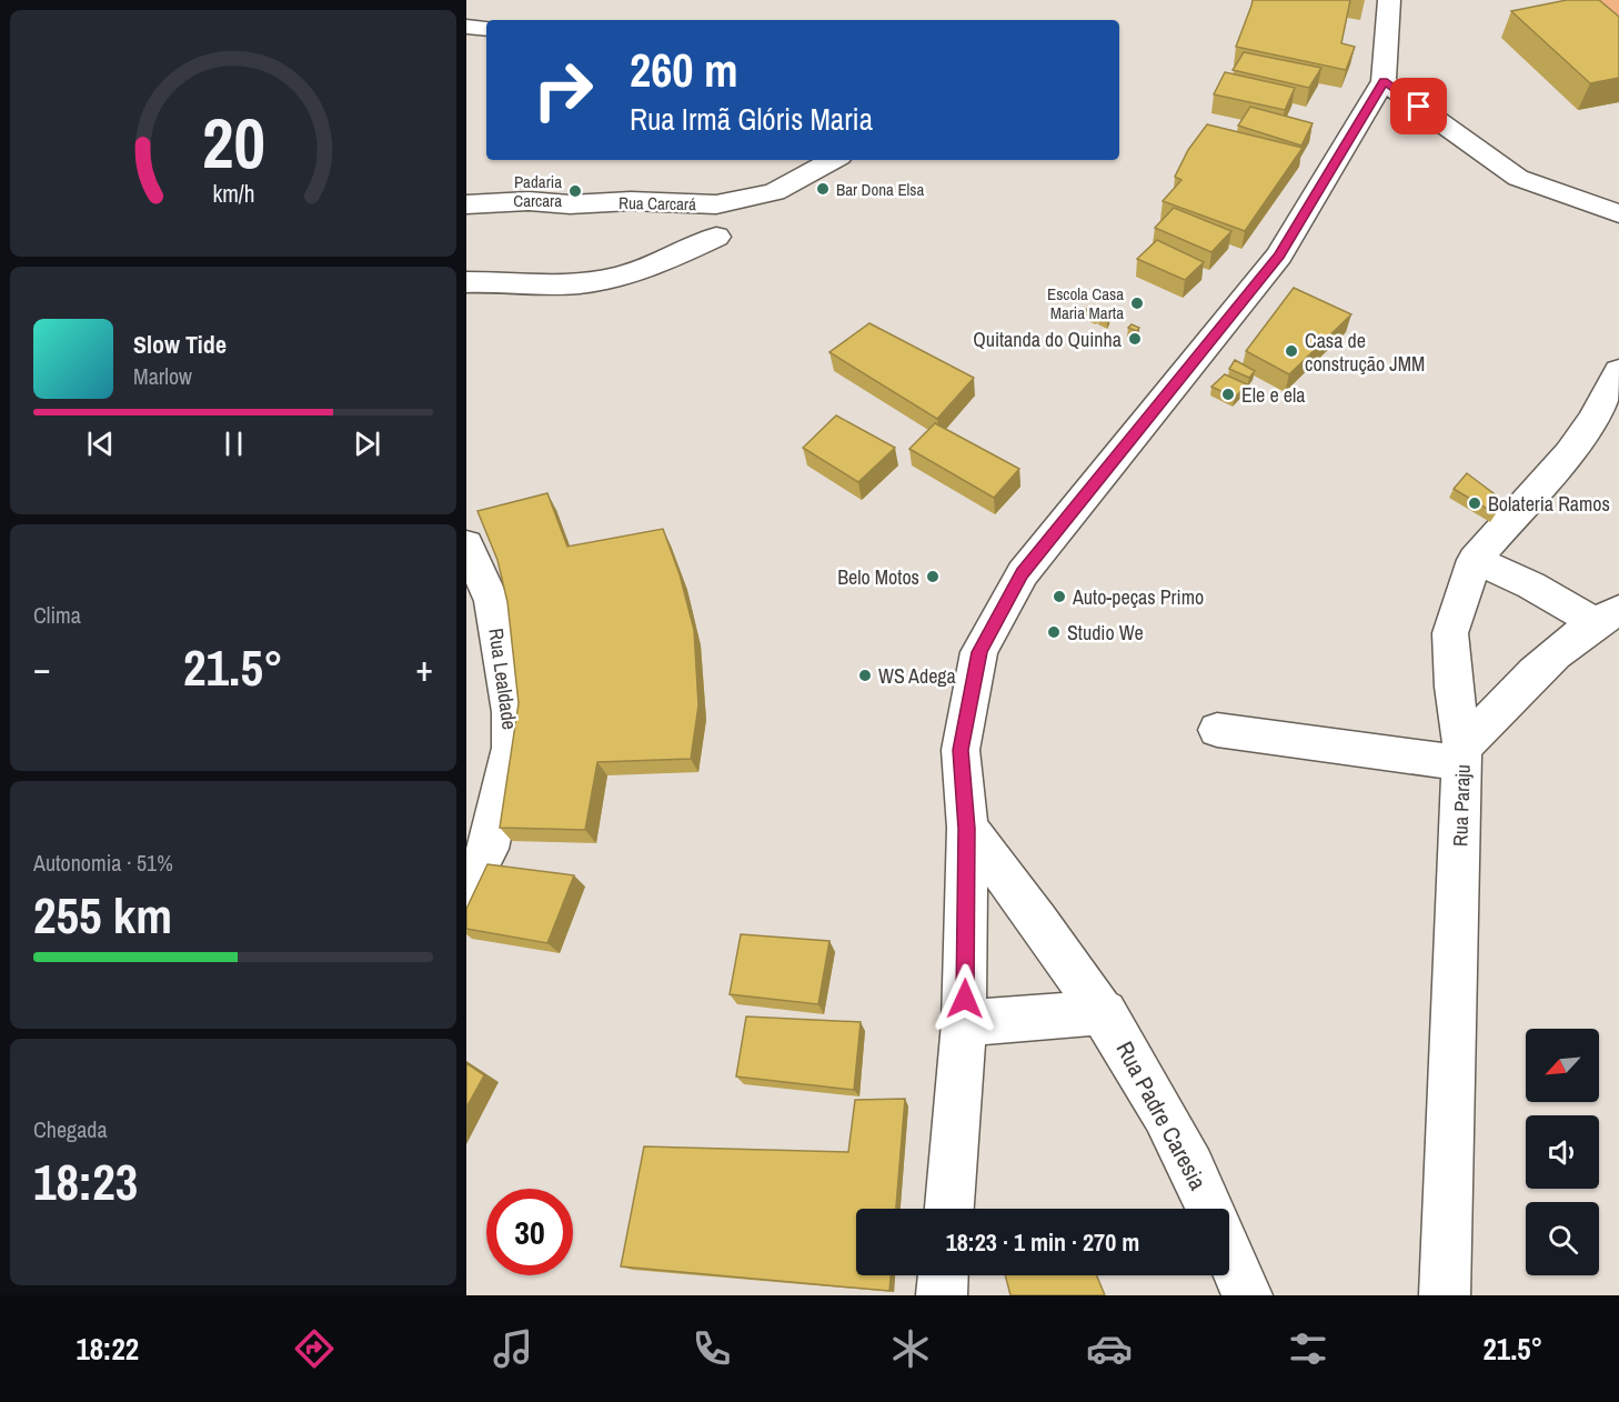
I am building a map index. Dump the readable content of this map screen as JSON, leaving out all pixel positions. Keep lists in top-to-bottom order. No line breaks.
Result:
{"streets":{"street":["Rua Carcará","Rua Lealdade","Rua Paraju","Rua Padre Caresia"]},"places":["Bar Dona Elsa","Padaria Carcara","Escola Casa Maria Marta","Quitanda do Quinha","Casa de construção JMM","Ele e ela","Bolateria Ramos","Belo Motos","Auto-peças Primo","Studio We","WS Adega"],"north":"bottom left","page":{"turn":["260 m","Rua Irmã Glóris Maria"],"song":["Slow Tide","Marlow"],"tile":["Clima",["Autonomia · 51%","255 km"],["Chegada","18:23"]],"heat":["−","21.5°","+"],"limit":"30","trip":"18:23 · 1 min · 270 m","tabs":["18:22","21.5°"],"gauge":["20","km/h"]}}
